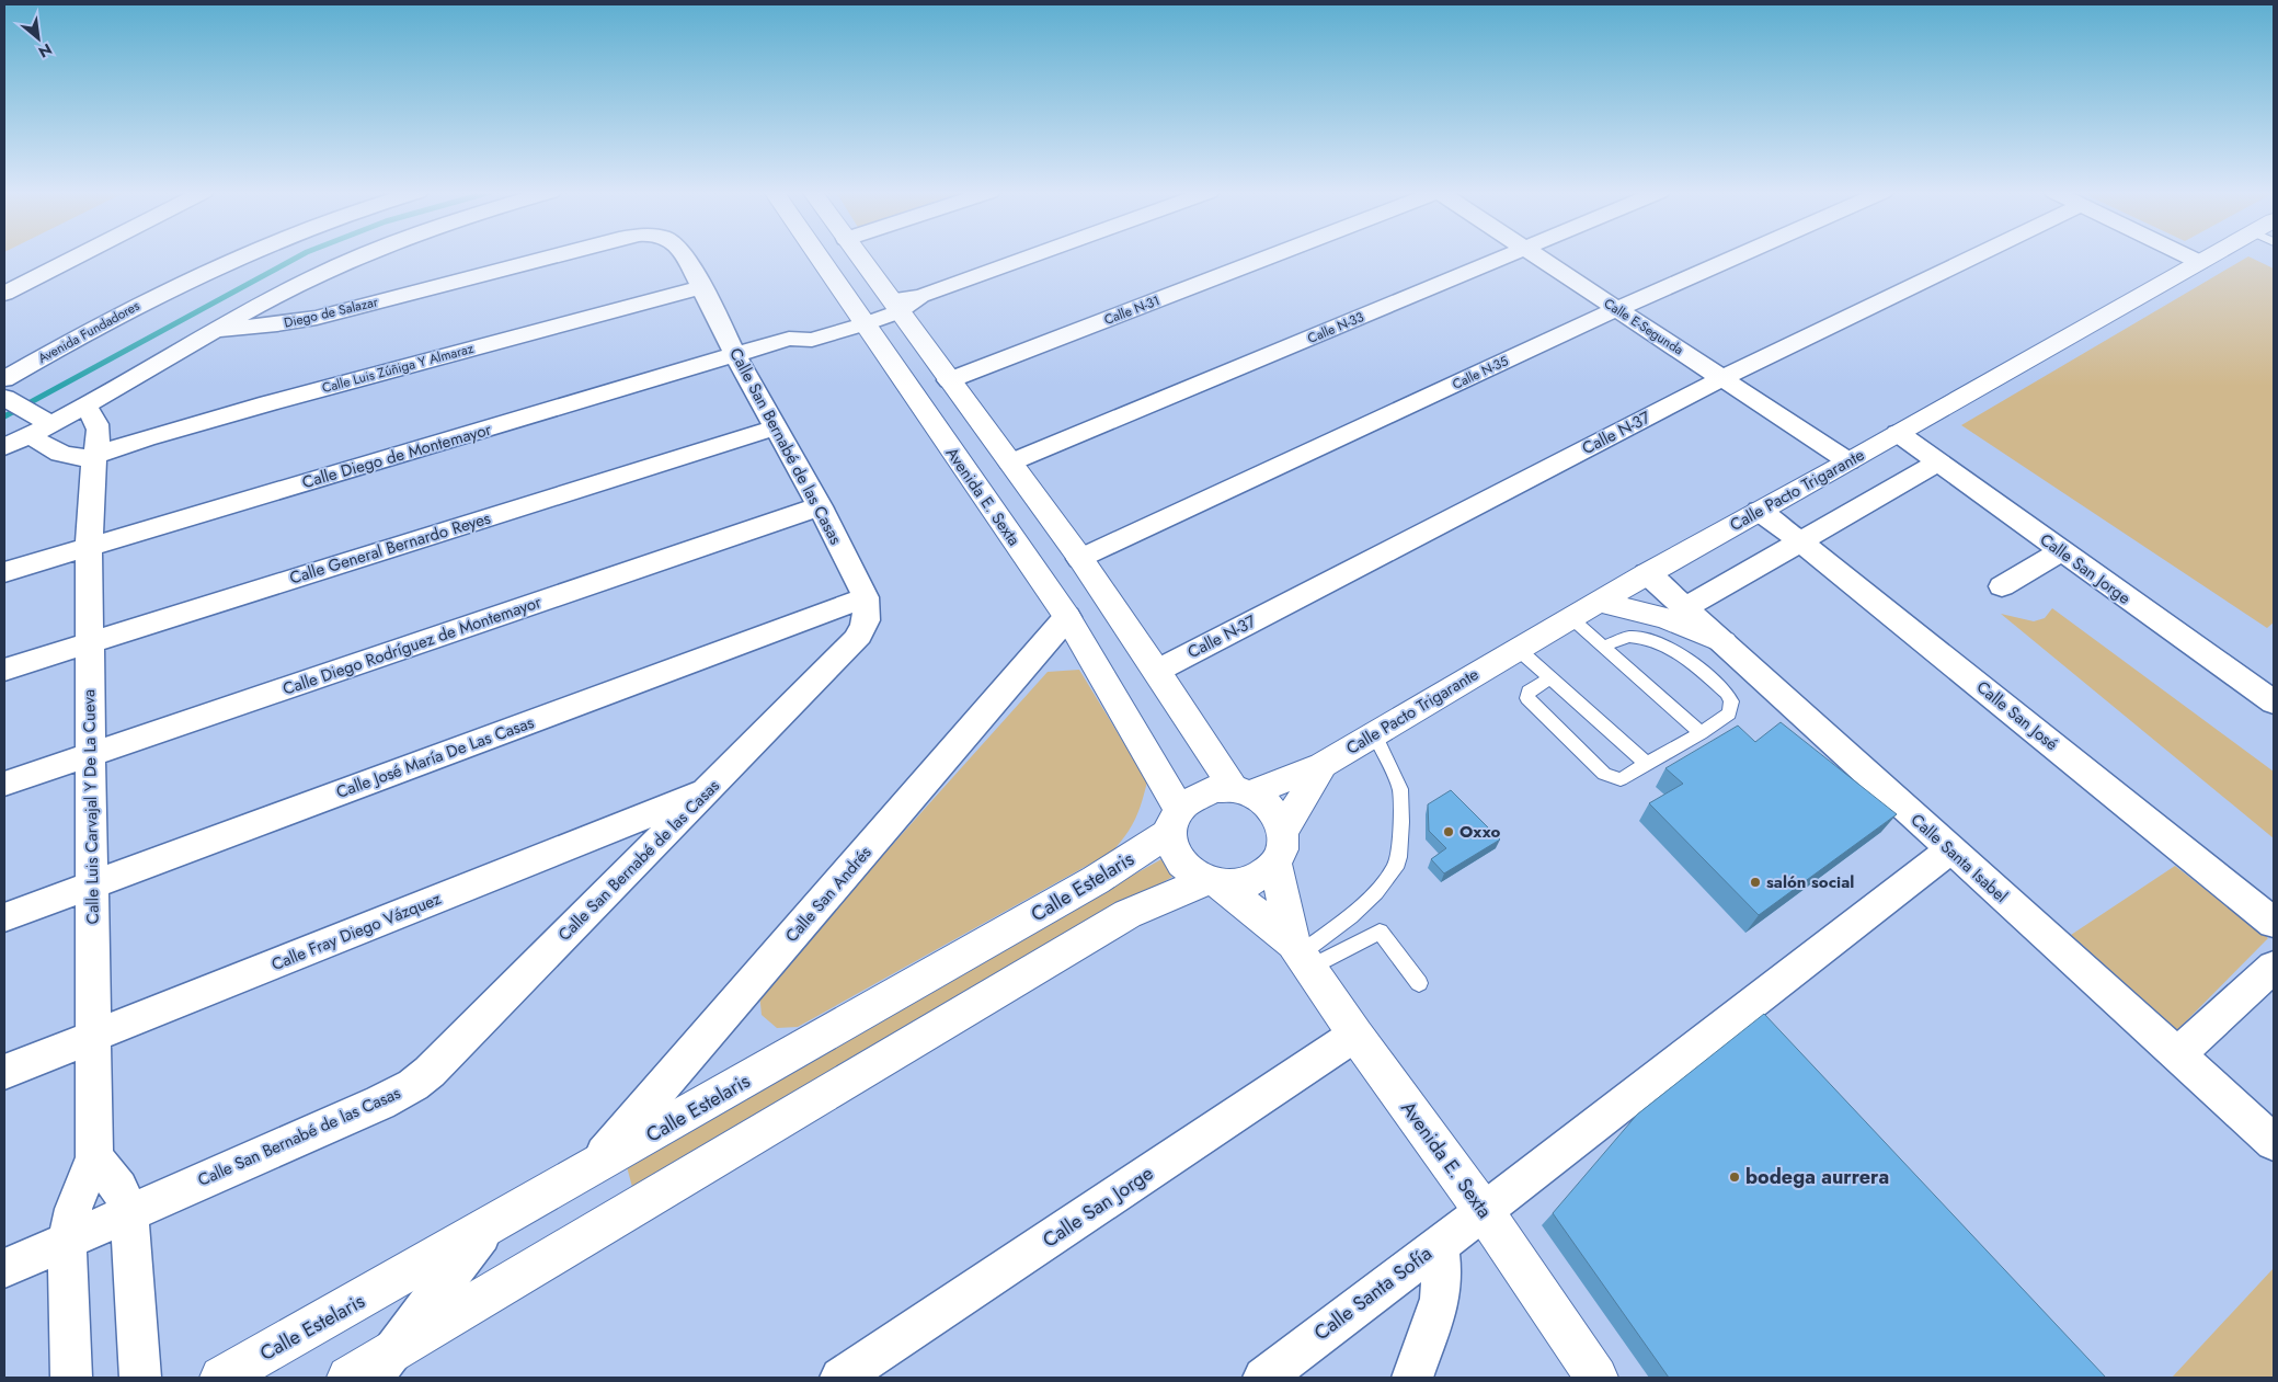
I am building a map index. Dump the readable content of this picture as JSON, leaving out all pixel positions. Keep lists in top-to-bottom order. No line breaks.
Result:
{"streets":{"street":["Calle N-31","Diego de Salazar","Calle E-Segunda","Calle N-33","Avenida Fundadores","Calle Luis Zúñiga Y Almaraz","Calle N-35","Calle N-37","Calle San Bernabé de las Casas","Calle Diego de Montemayor","Calle Pacto Trigarante","Avenida E. Sexta","Calle General Bernardo Reyes","Calle San Jorge","Calle Diego Rodríguez de Montemayor","Calle San José","Calle José María De Las Casas","Calle Luis Carvajal Y De La Cueva","Calle Santa Isabel","Calle Estelaris","Calle San Andrés","Calle Fray Diego Vázquez","Calle Santa Sofía"]},"crossings":[["Calle E-Segunda","Calle N-35"],["Calle E-Segunda","Calle N-37"],["Calle E-Segunda","Calle Pacto Trigarante"],["Calle Luis Zúñiga Y Almaraz","Calle San Bernabé de las Casas"],["Calle Luis Zúñiga Y Almaraz","Calle Luis Carvajal Y De La Cueva"],["Calle San Bernabé de las Casas","Calle Diego de Montemayor"],["Calle San Bernabé de las Casas","Calle General Bernardo Reyes"],["Calle San Bernabé de las Casas","Calle Diego Rodríguez de Montemayor"],["Calle San Bernabé de las Casas","Calle José María De Las Casas"],["Calle San Bernabé de las Casas","Calle Luis Carvajal Y De La Cueva"],["Calle San Bernabé de las Casas","Calle Fray Diego Vázquez"],["Calle Diego de Montemayor","Avenida E. Sexta"],["Calle Diego de Montemayor","Calle Luis Carvajal Y De La Cueva"],["Calle Pacto Trigarante","Avenida E. Sexta"],["Calle Pacto Trigarante","Calle San Jorge"],["Calle Pacto Trigarante","Calle San José"],["Calle Pacto Trigarante","Calle Santa Isabel"],["Calle Pacto Trigarante","Calle Estelaris"],["Avenida E. Sexta","Calle San Jorge"],["Avenida E. Sexta","Calle Estelaris"],["Avenida E. Sexta","Calle San Andrés"],["Avenida E. Sexta","Calle Santa Sofía"],["Calle General Bernardo Reyes","Calle Luis Carvajal Y De La Cueva"],["Calle Diego Rodríguez de Montemayor","Calle Luis Carvajal Y De La Cueva"],["Calle José María De Las Casas","Calle Luis Carvajal Y De La Cueva"],["Calle Luis Carvajal Y De La Cueva","Calle Fray Diego Vázquez"],["Calle Santa Isabel","Calle Santa Sofía"],["Calle Estelaris","Calle San Andrés"]],"places":["Oxxo","salón social","bodega aurrera"],"north":"bottom right"}
